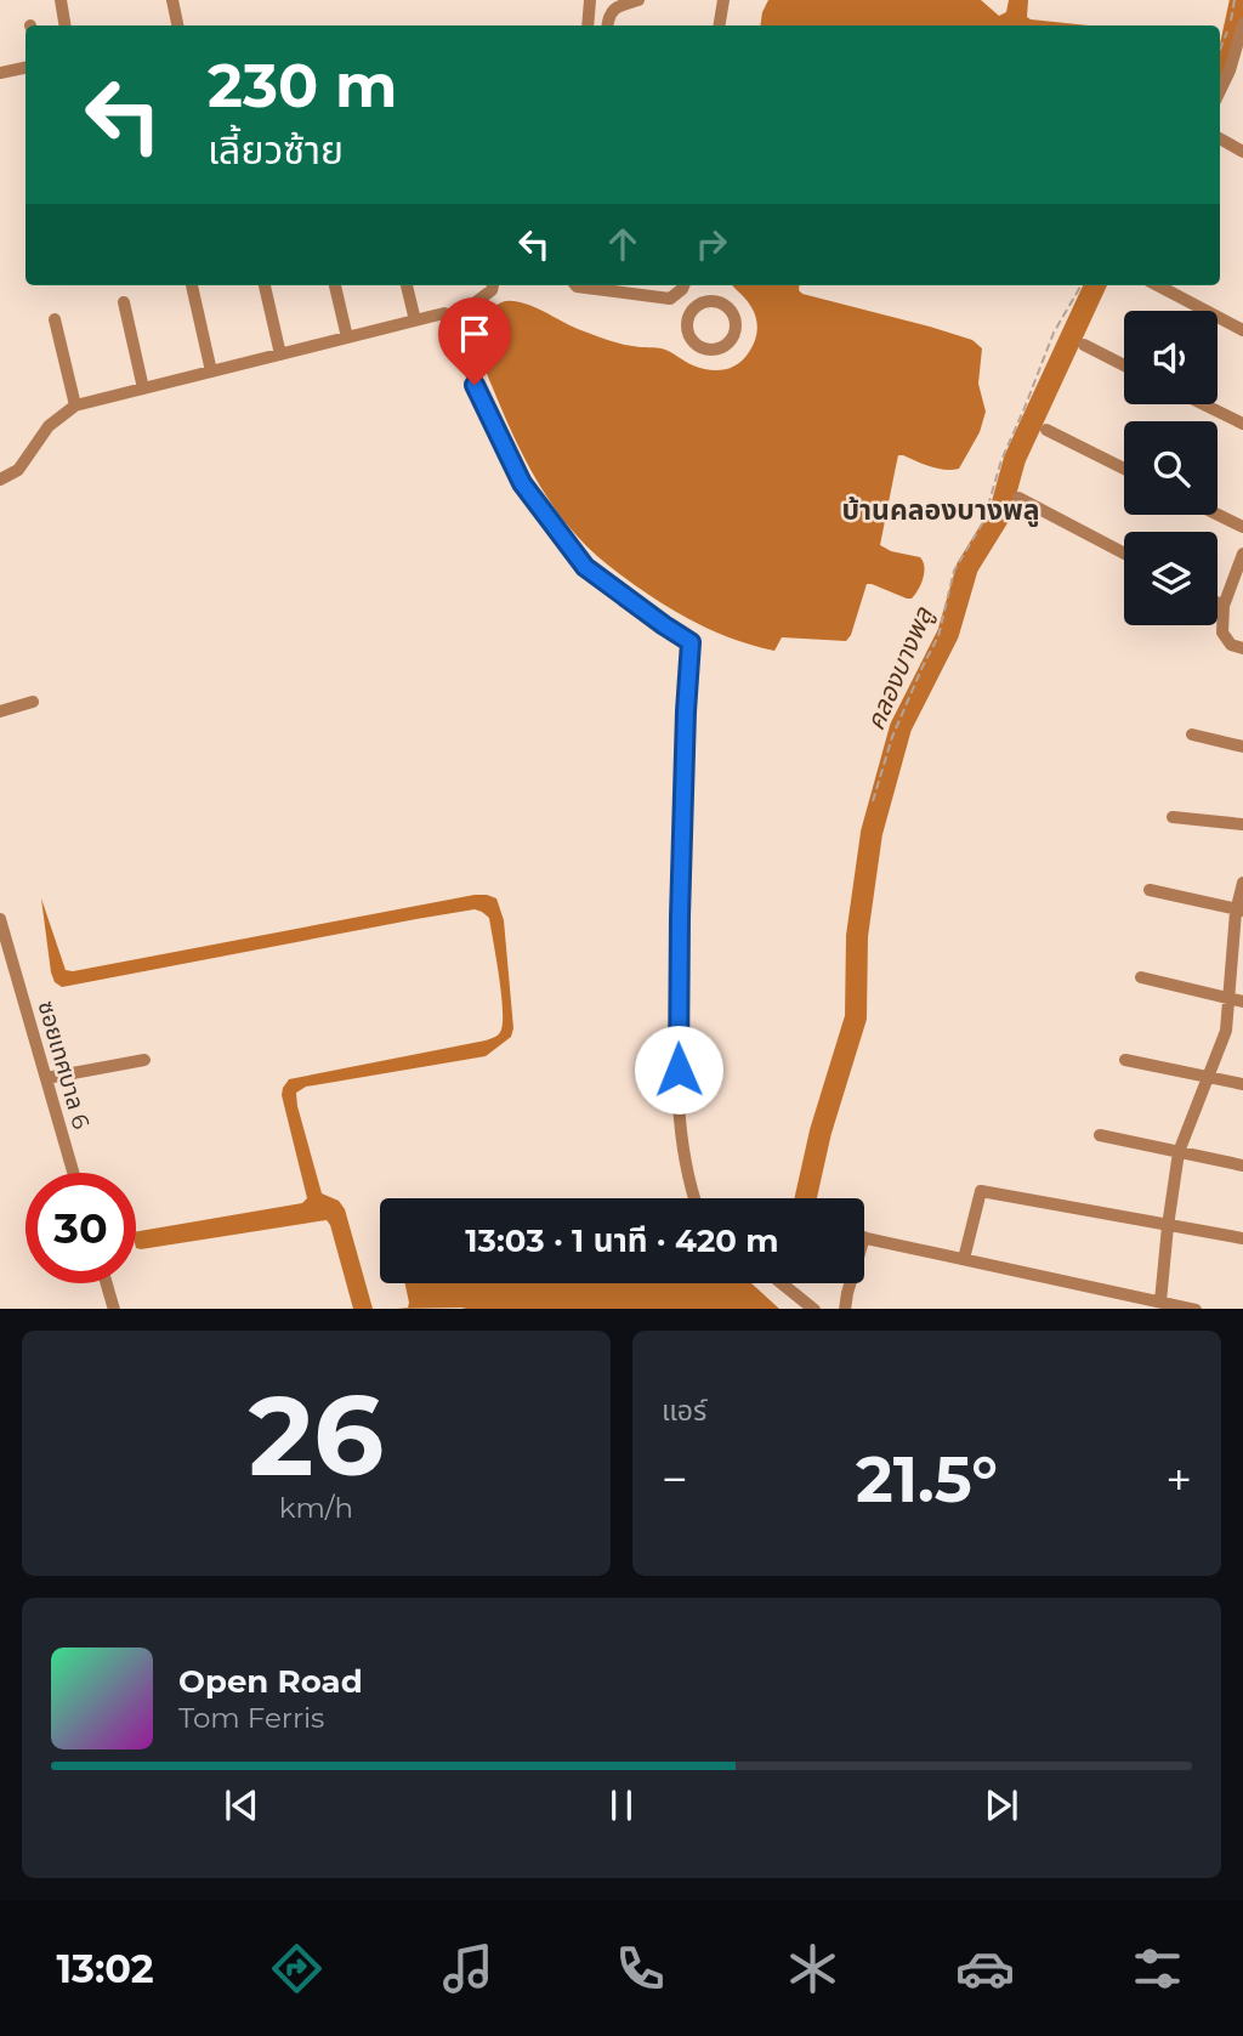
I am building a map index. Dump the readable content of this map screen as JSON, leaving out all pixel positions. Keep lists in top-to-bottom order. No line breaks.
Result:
{"streets":{"street":["ซอยเทศบาล 6"]},"districts":["บ้านคลองบางพลู"],"water":["คลองบางพลู"],"page":{"turn":["230 m","เลี้ยวซ้าย"],"limit":"30","trip":"13:03 · 1 นาที · 420 m","tile":[["26","km/h"],"แอร์"],"heat":["−","21.5°","+"],"song":["Open Road","Tom Ferris"],"tabs":"13:02"}}
